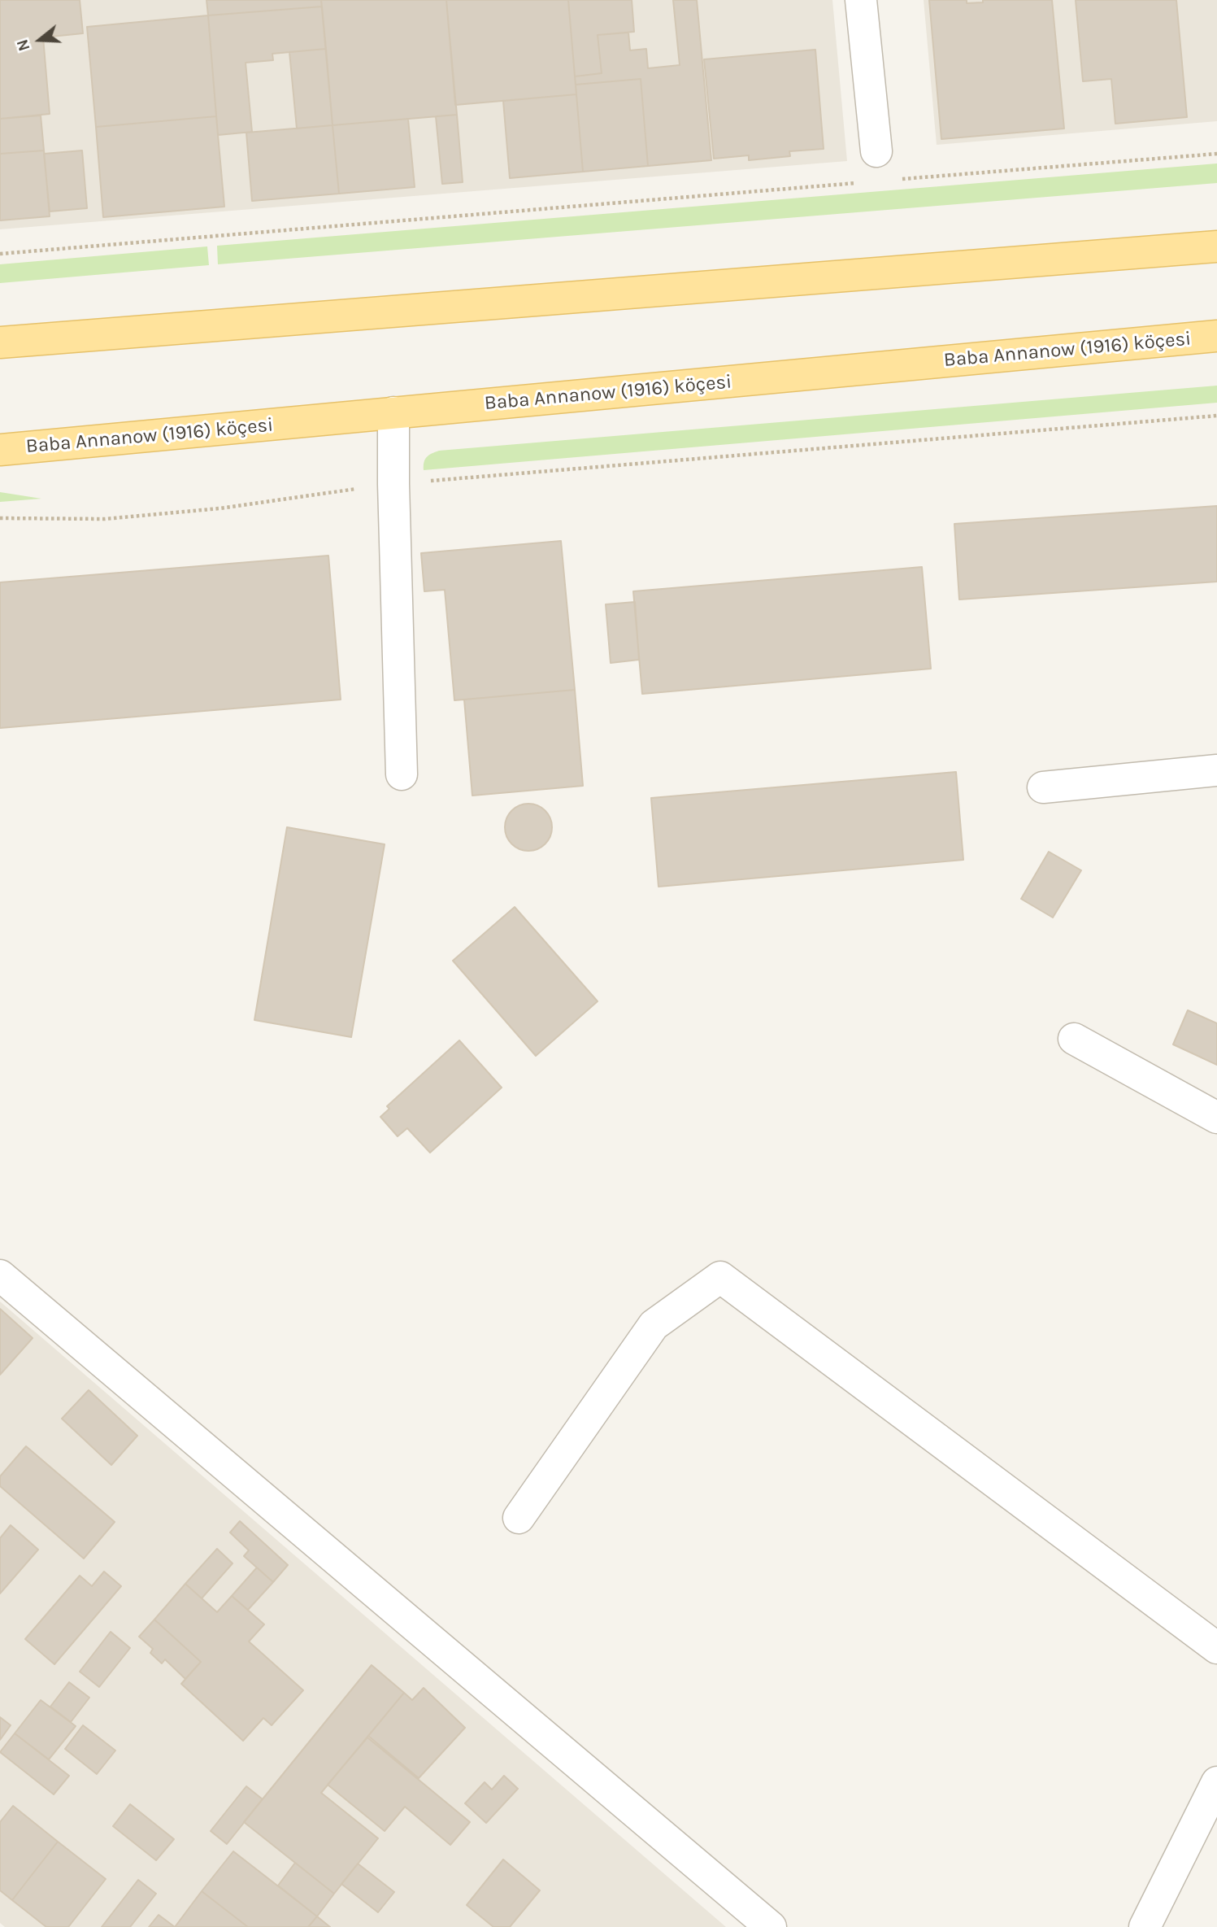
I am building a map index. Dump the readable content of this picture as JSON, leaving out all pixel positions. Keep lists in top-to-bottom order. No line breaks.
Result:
{"streets":{"main road":["Baba Annanow (1916) köçesi"]},"north":"left"}
